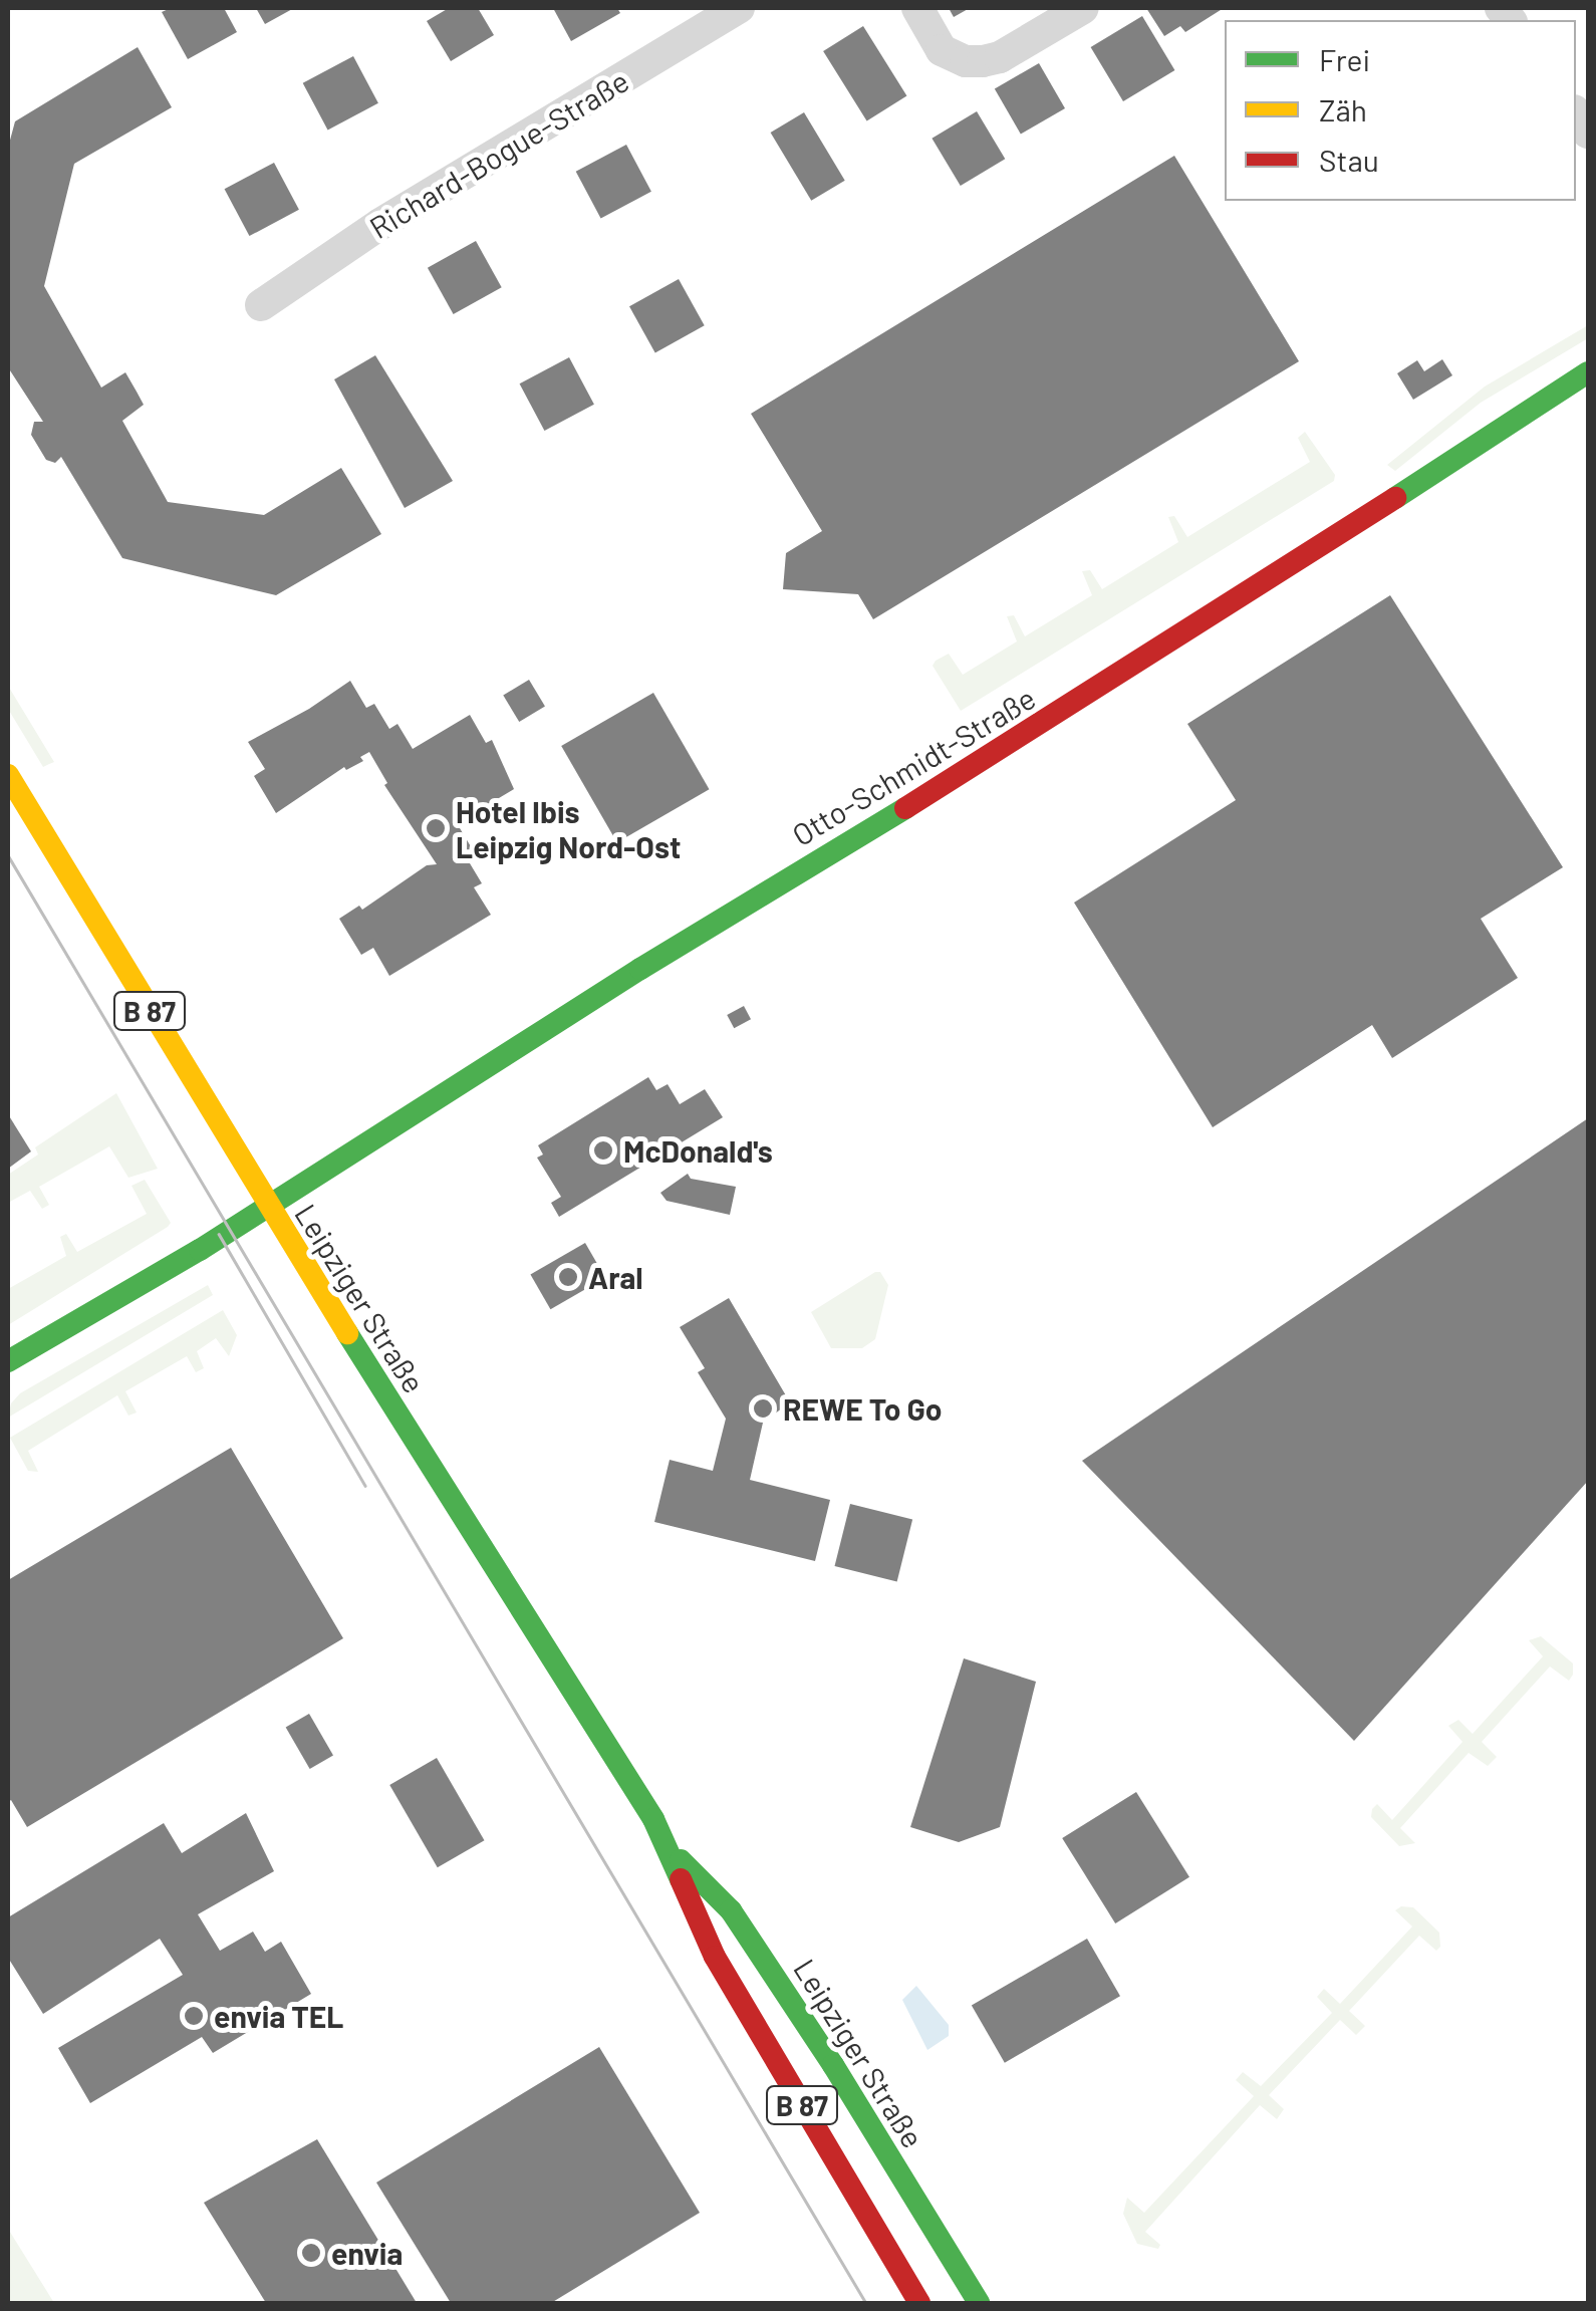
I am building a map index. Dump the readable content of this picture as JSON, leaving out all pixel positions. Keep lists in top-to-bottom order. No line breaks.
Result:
{"streets":{"main road":["Otto-Schmidt-Straße","B 87","Leipziger Straße"],"street":["Richard-Bogue-Straße"]},"crossings":[["Otto-Schmidt-Straße","Leipziger Straße"]],"places":["Hotel Ibis Leipzig Nord-Ost","McDonald's","Aral","REWE To Go","envia TEL","envia"],"legend":["Frei","Zäh","Stau"]}
